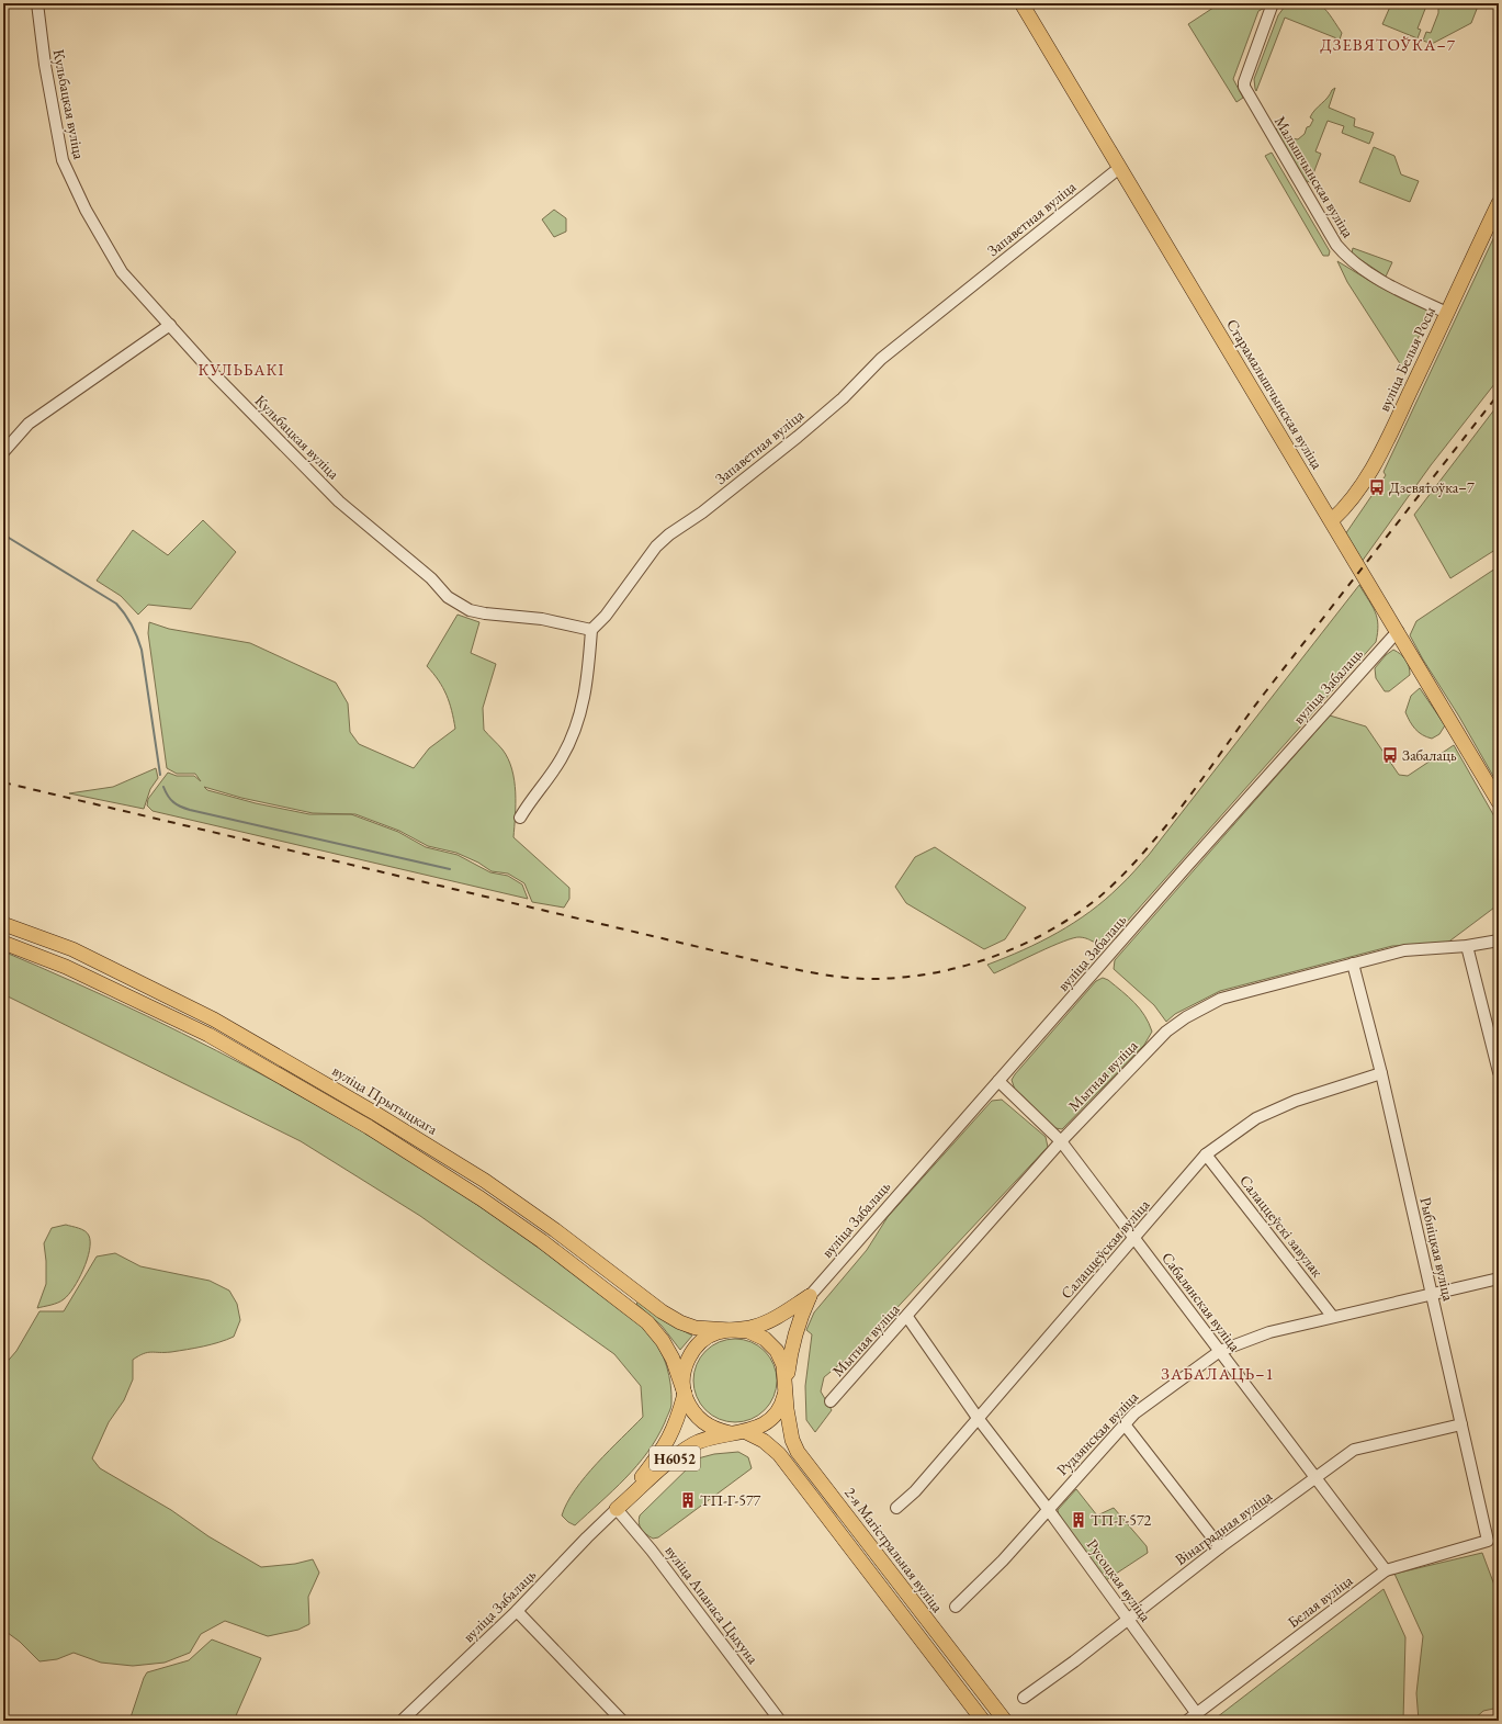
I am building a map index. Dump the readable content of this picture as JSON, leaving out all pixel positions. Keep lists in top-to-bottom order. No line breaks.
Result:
{"streets":{"main road":["вуліца Белыя Росы","Старамалышчынская вуліца","вуліца Прытыцкага","Н6052","2-я Магістральная вуліца"],"street":["Кульбацкая вуліца","Малышчынская вуліца","Запаветная вуліца","вуліца Забалаць","Мытная вуліца","Салаццеўскі завулак","Салаццеўская вуліца","Рыбніцкая вуліца","Сабалянская вуліца","Рудзянская вуліца","Вінаградная вуліца","Русоцкая вуліца","Белая вуліца","вуліца Апанаса Цыхуна"]},"crossings":[["Кульбацкая вуліца","Запаветная вуліца"],["Малышчынская вуліца","вуліца Белыя Росы"],["Запаветная вуліца","Старамалышчынская вуліца"],["вуліца Белыя Росы","Старамалышчынская вуліца"],["Старамалышчынская вуліца","вуліца Забалаць"],["вуліца Забалаць","Сабалянская вуліца"],["вуліца Забалаць","Н6052"],["вуліца Забалаць","вуліца Апанаса Цыхуна"],["Мытная вуліца","Рыбніцкая вуліца"],["Мытная вуліца","Сабалянская вуліца"],["Мытная вуліца","Русоцкая вуліца"],["вуліца Прытыцкага","Н6052"],["вуліца Прытыцкага","2-я Магістральная вуліца"],["Салаццеўскі завулак","Салаццеўская вуліца"],["Салаццеўскі завулак","Рудзянская вуліца"],["Салаццеўская вуліца","Рыбніцкая вуліца"],["Салаццеўская вуліца","Сабалянская вуліца"],["Салаццеўская вуліца","Русоцкая вуліца"],["Рыбніцкая вуліца","Рудзянская вуліца"],["Рыбніцкая вуліца","Вінаградная вуліца"],["Рыбніцкая вуліца","Белая вуліца"],["Сабалянская вуліца","Рудзянская вуліца"],["Сабалянская вуліца","Вінаградная вуліца"],["Сабалянская вуліца","Белая вуліца"],["Рудзянская вуліца","Русоцкая вуліца"],["Н6052","2-я Магістральная вуліца"],["Н6052","вуліца Апанаса Цыхуна"],["Вінаградная вуліца","Русоцкая вуліца"],["Русоцкая вуліца","Белая вуліца"]],"districts":["ДЗЕВЯТОЎКА–7","КУЛЬБАКІ","ЗАБАЛАЦЬ–1"],"places":{"bus stop":["Дзевятоўка–7","Забалаць"],"building":["ТП-Г-577","ТП-Г-572"]}}
